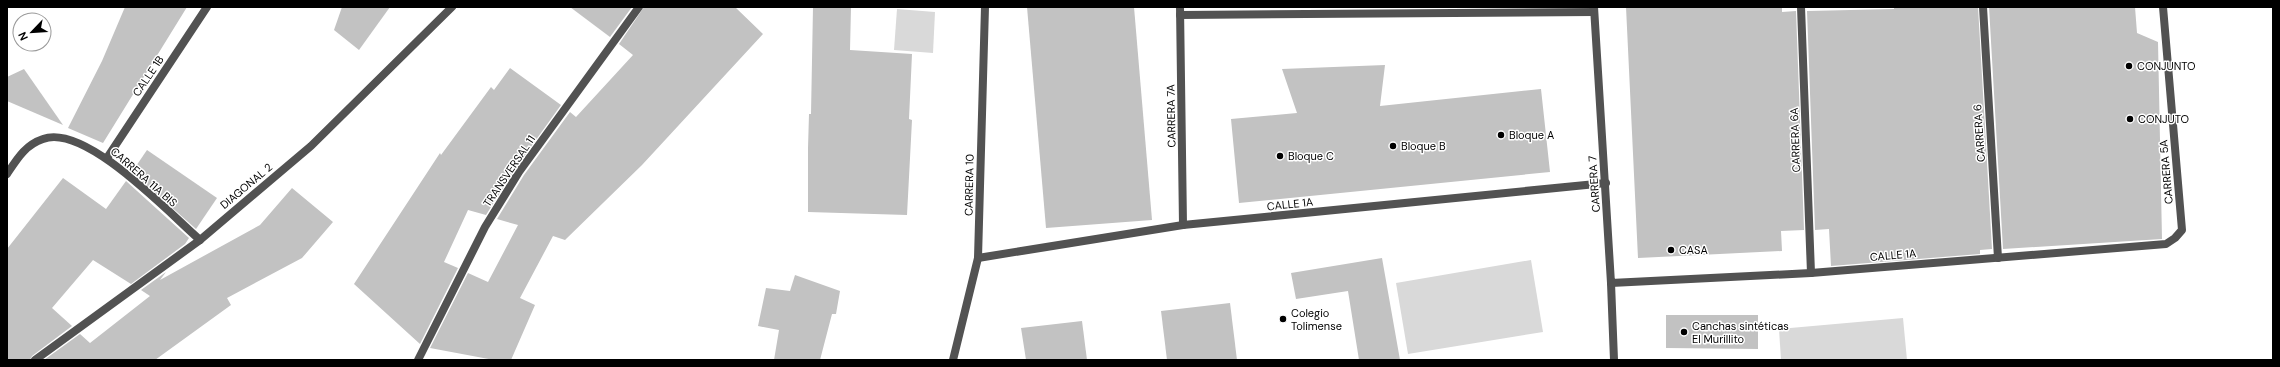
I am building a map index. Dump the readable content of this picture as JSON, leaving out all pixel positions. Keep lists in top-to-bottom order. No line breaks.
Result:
{"streets":{"street":["CALLE 1B","CARRERA 7A","CARRERA 6","CARRERA 6A","TRANSVERSAL 11","CARRERA 5A","CARRERA 11A BIS","CARRERA 7","CARRERA 10","DIAGONAL 2","CALLE 1A"]},"crossings":[["CALLE 1B","CARRERA 11A BIS"],["CARRERA 7A","CALLE 1A"],["CARRERA 6","CALLE 1A"],["CARRERA 6A","CALLE 1A"],["CARRERA 5A","CALLE 1A"],["CARRERA 11A BIS","DIAGONAL 2"],["CARRERA 7","CALLE 1A"],["CARRERA 10","CALLE 1A"]],"places":["CONJUNTO","CONJUTO","Bloque A","Bloque B","Bloque C","CASA","Colegio Tolimense","Canchas sintéticas El Murillito"],"north":"bottom left"}
